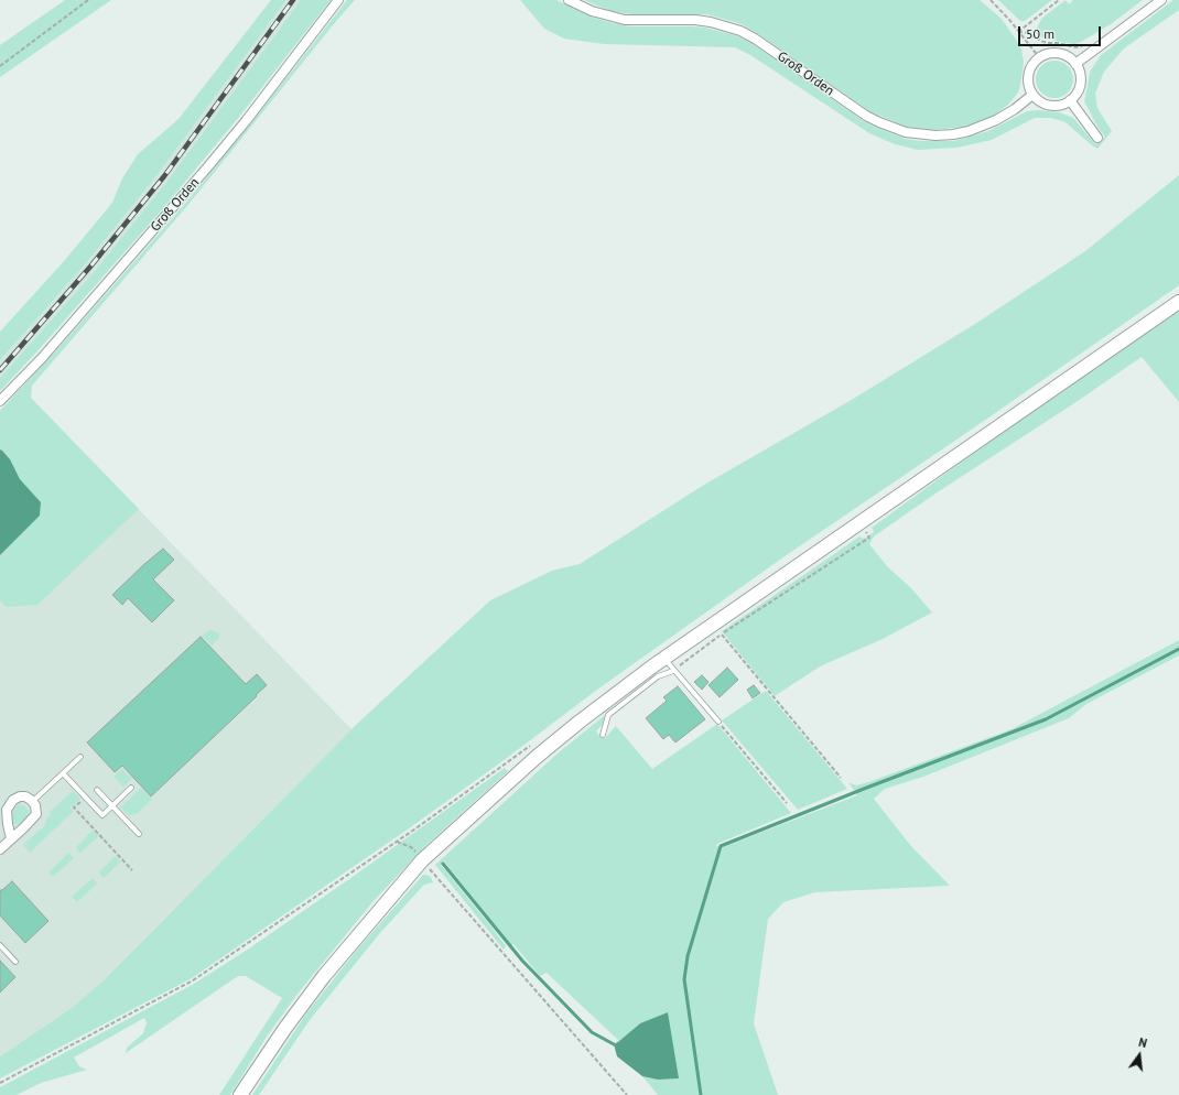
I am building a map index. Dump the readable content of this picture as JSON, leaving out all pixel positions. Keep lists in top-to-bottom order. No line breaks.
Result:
{"streets":{"street":["Groß Orden"]},"scale_bar":"50 m","north":"top"}
